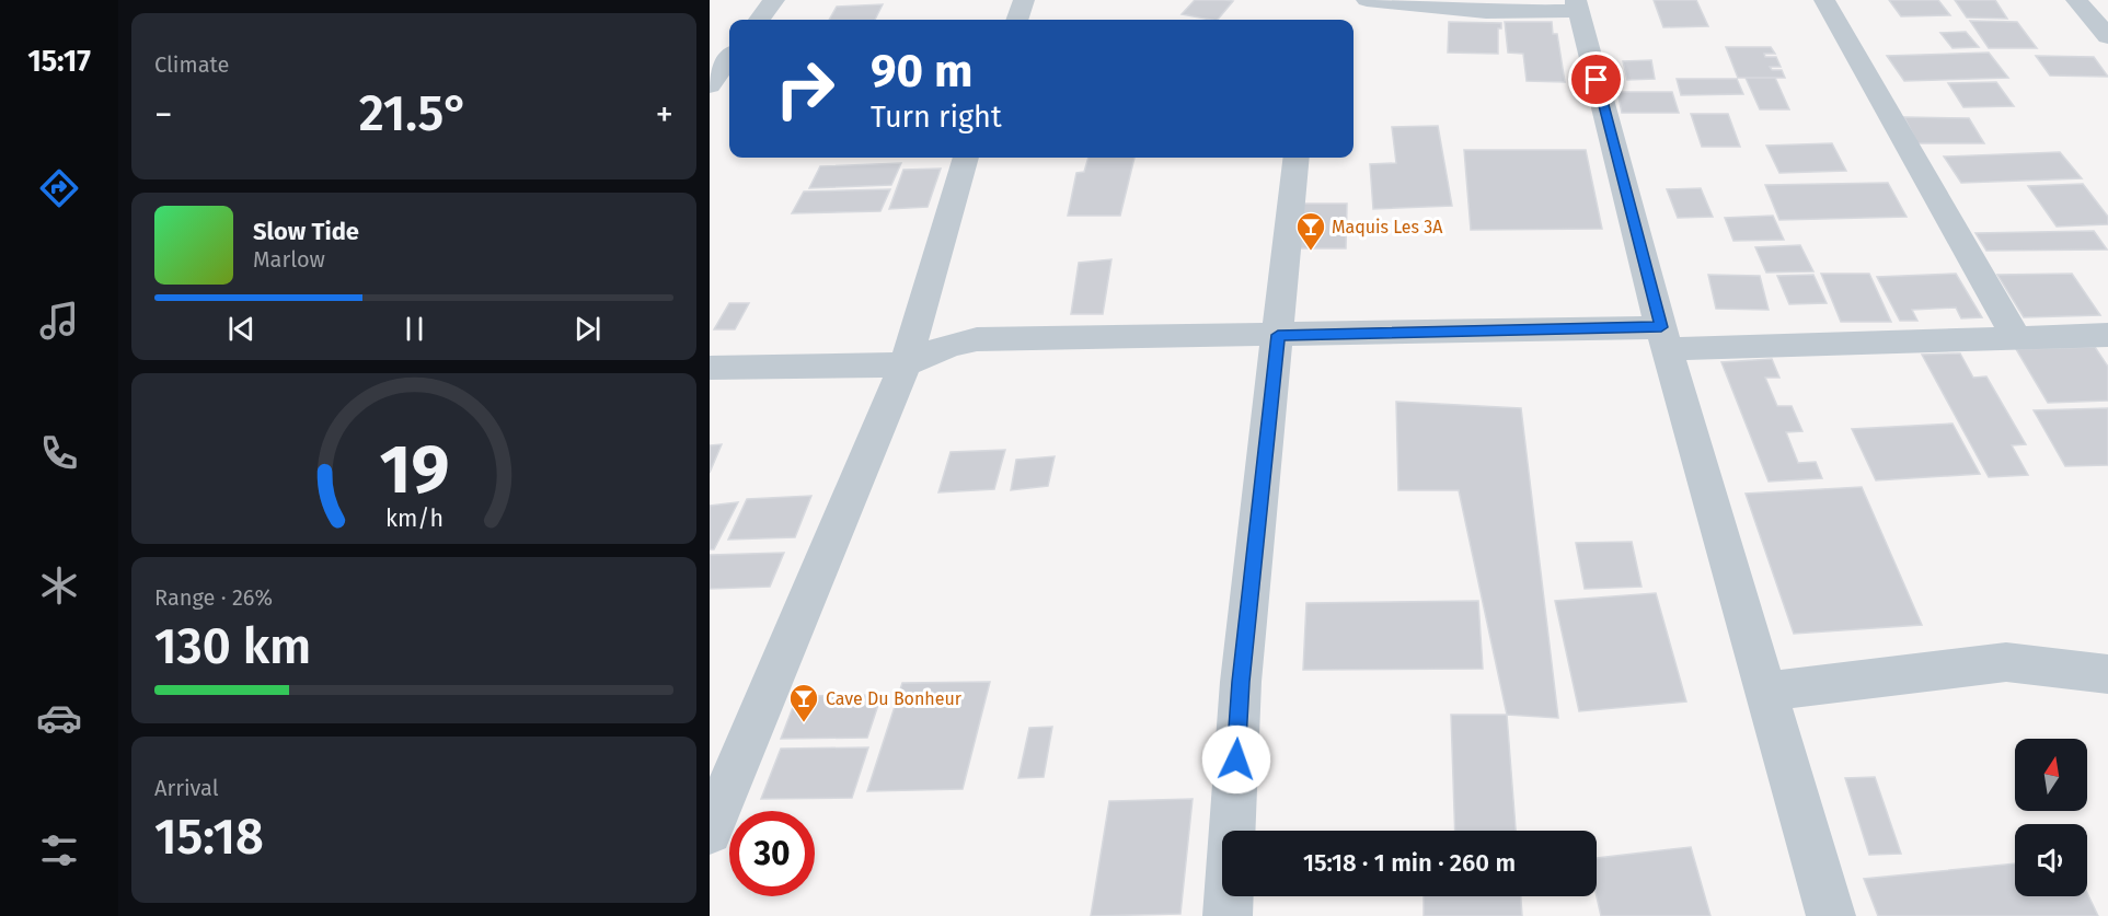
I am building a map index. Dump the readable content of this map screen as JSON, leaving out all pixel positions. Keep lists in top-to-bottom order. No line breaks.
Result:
{"places":{"bar":["Maquis Les 3A","Cave Du Bonheur"]},"north":"top","page":{"tabs":"15:17","tile":["Climate",["Range · 26%","130 km"],["Arrival","15:18"]],"turn":["90 m","Turn right"],"heat":["−","21.5°","+"],"song":["Slow Tide","Marlow"],"limit":"30","trip":"15:18 · 1 min · 260 m","gauge":["19","km/h"]}}
